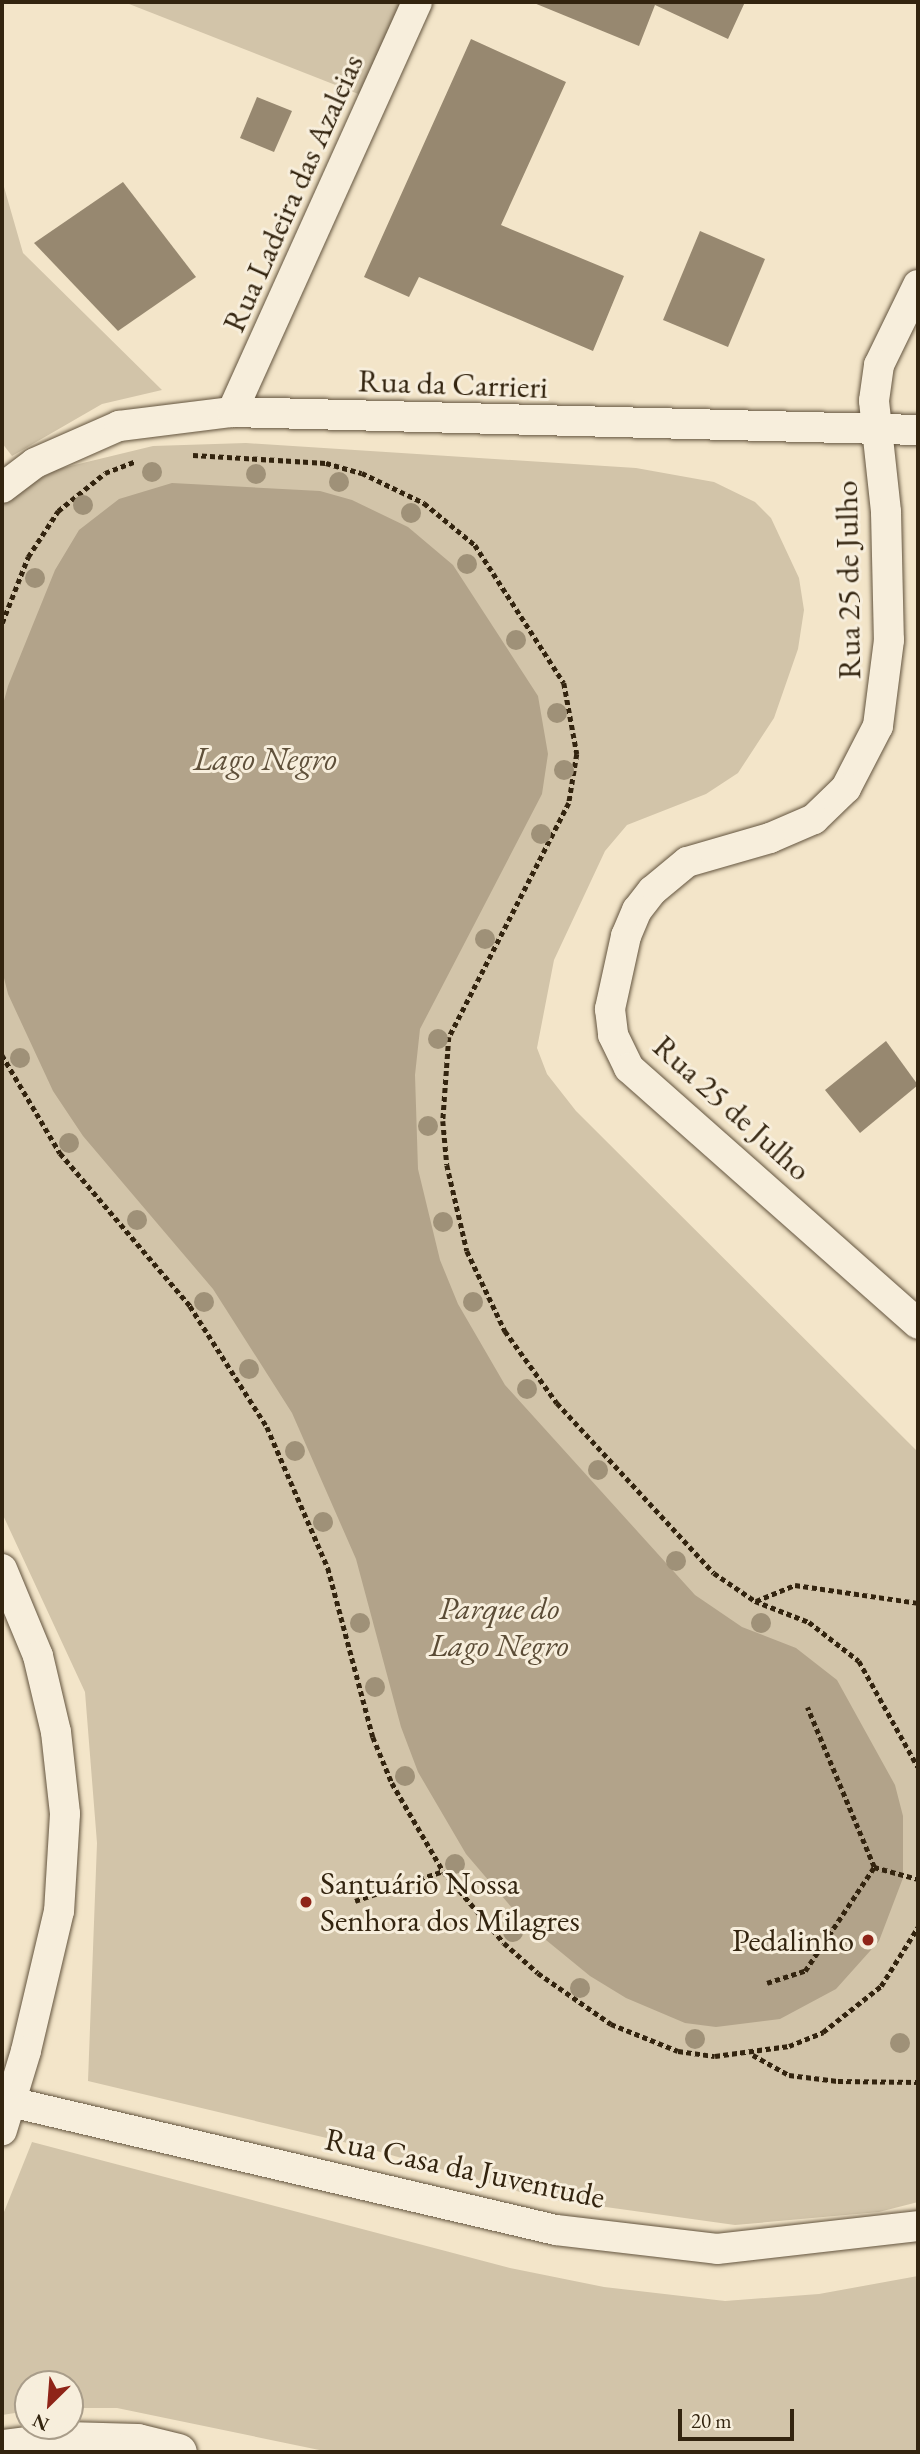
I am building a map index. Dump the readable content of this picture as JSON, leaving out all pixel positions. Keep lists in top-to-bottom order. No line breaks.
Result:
{"streets":{"street":["Rua Ladeira das Azaleias","Rua da Carrieri","Rua 25 de Julho","Rua Casa da Juventude"]},"crossings":[["Rua Ladeira das Azaleias","Rua da Carrieri"],["Rua da Carrieri","Rua 25 de Julho"]],"water":["Lago Negro"],"parks":["Parque do Lago Negro"],"places":["Santuário Nossa Senhora dos Milagres","Pedalinho"],"scale_bar":"20 m","north":"bottom left"}
